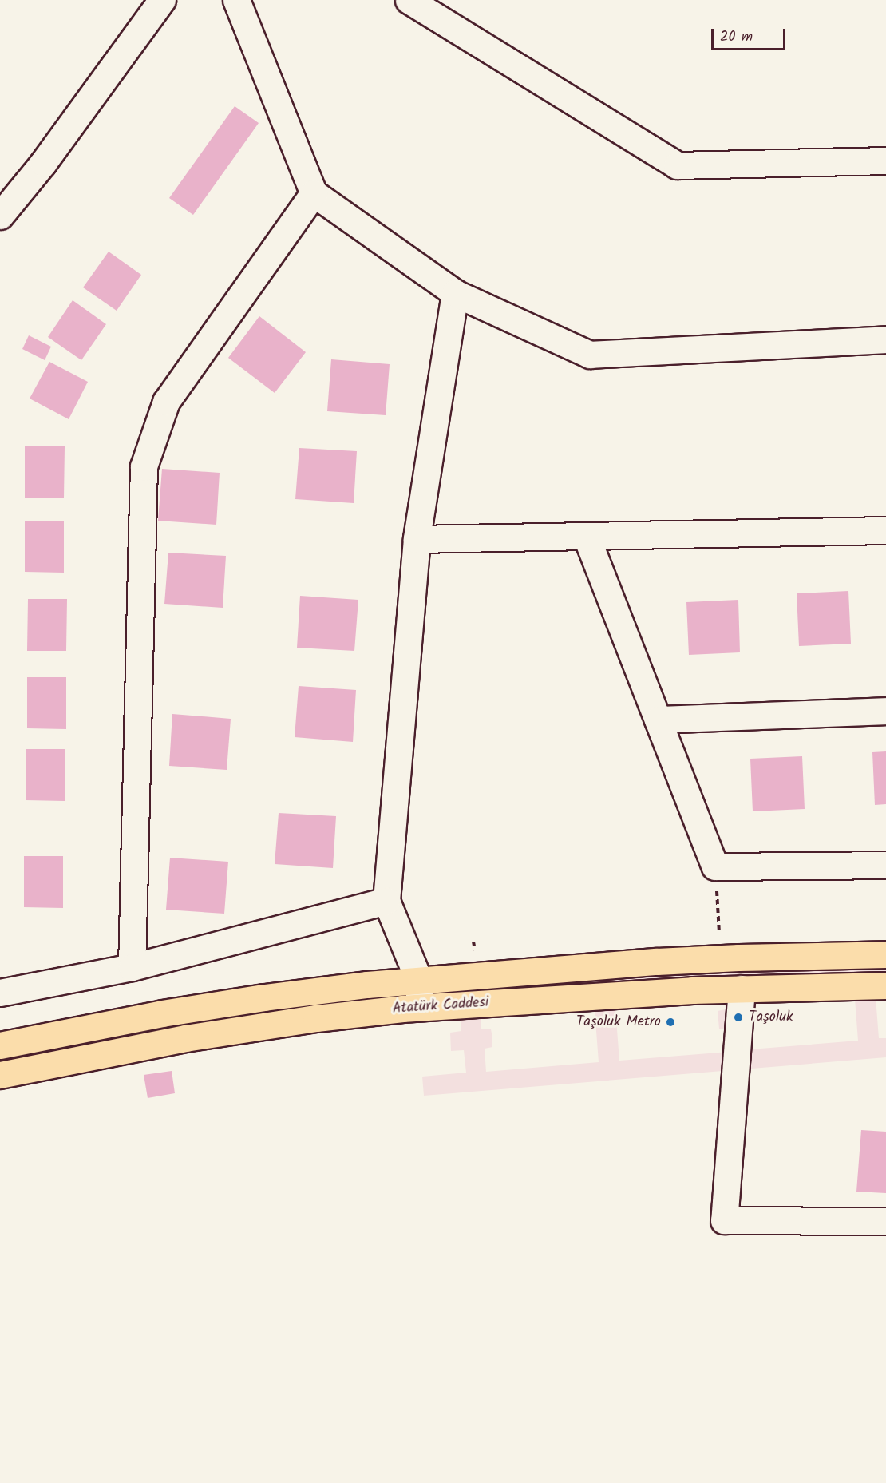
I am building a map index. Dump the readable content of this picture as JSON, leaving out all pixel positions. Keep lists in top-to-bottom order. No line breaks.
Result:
{"streets":{"main road":["Atatürk Caddesi"]},"places":["Taşoluk","Taşoluk Metro"],"scale_bar":"20 m"}
